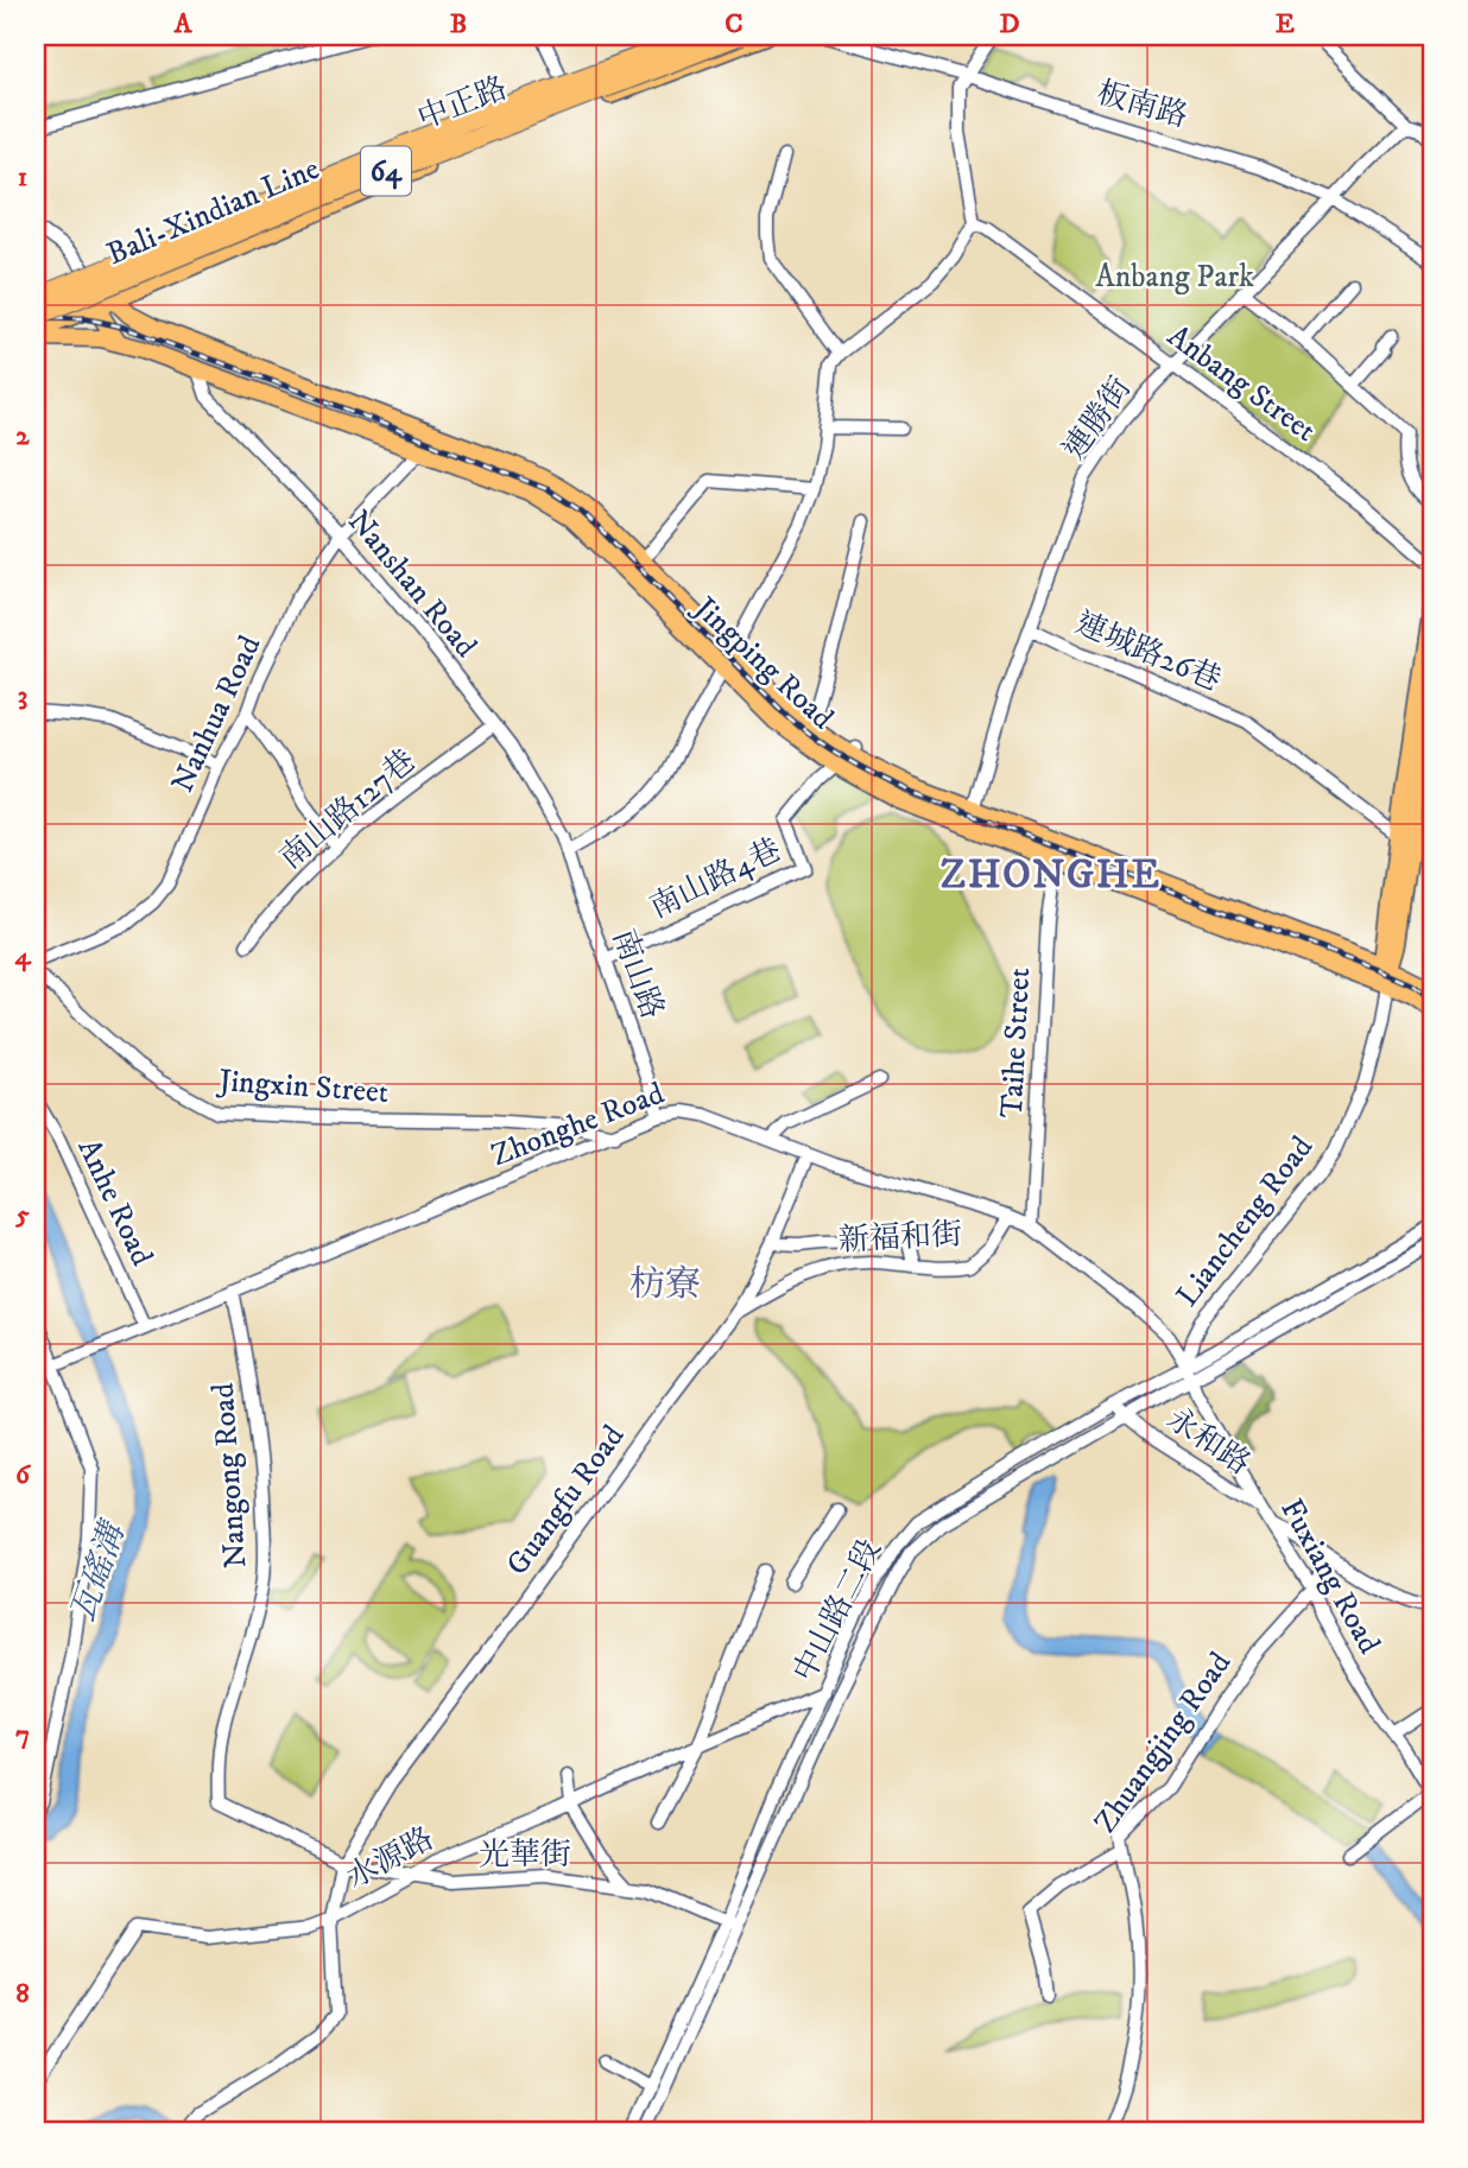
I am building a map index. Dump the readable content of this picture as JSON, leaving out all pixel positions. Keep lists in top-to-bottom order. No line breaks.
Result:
{"streets":{"highway":["64","Bali-Xindian Line"],"main road":["Jingping Road","Liancheng Road"],"street":["板南路","Anbang Street","連勝街","Nanshan Road","連城路26巷","Nanhua Road","南山路127巷","南山路4巷","南山路","Taihe Street","Jingxin Street","Zhonghe Road","Anhe Road","新福和街","永和路","Nangong Road","Guangfu Road","Fuxiang Road","中山路二段","Zhuangjing Road","光華街","水源路"]},"crossings":[["板南路","連勝街"],["Bali-Xindian Line","Jingping Road"],["Anbang Street","連勝街"],["連勝街","連城路26巷"],["連勝街","Jingping Road"],["Nanshan Road","Jingping Road"],["Nanshan Road","Nanhua Road"],["Nanshan Road","南山路127巷"],["Nanshan Road","南山路"],["連城路26巷","Liancheng Road"],["Jingping Road","Nanhua Road"],["Jingping Road","南山路4巷"],["Jingping Road","Taihe Street"],["Jingping Road","Liancheng Road"],["南山路4巷","南山路"],["南山路","Zhonghe Road"],["Taihe Street","Zhonghe Road"],["Jingxin Street","Zhonghe Road"],["Zhonghe Road","Anhe Road"],["Zhonghe Road","Liancheng Road"],["Zhonghe Road","新福和街"],["Zhonghe Road","Nangong Road"],["Zhonghe Road","Guangfu Road"],["Zhonghe Road","Fuxiang Road"],["Zhonghe Road","中山路二段"],["Liancheng Road","中山路二段"],["新福和街","Guangfu Road"],["永和路","Fuxiang Road"],["永和路","中山路二段"],["Nangong Road","光華街"],["Guangfu Road","光華街"],["Guangfu Road","水源路"],["Fuxiang Road","中山路二段"],["Fuxiang Road","Zhuangjing Road"],["中山路二段","光華街"],["中山路二段","水源路"],["光華街","水源路"]],"districts":["ZHONGHE","枋寮"],"water":["瓦磘溝"],"parks":["Anbang Park"],"grid":{"columns":["A","B","C","D","E"],"rows":["1","2","3","4","5","6","7","8"]}}
